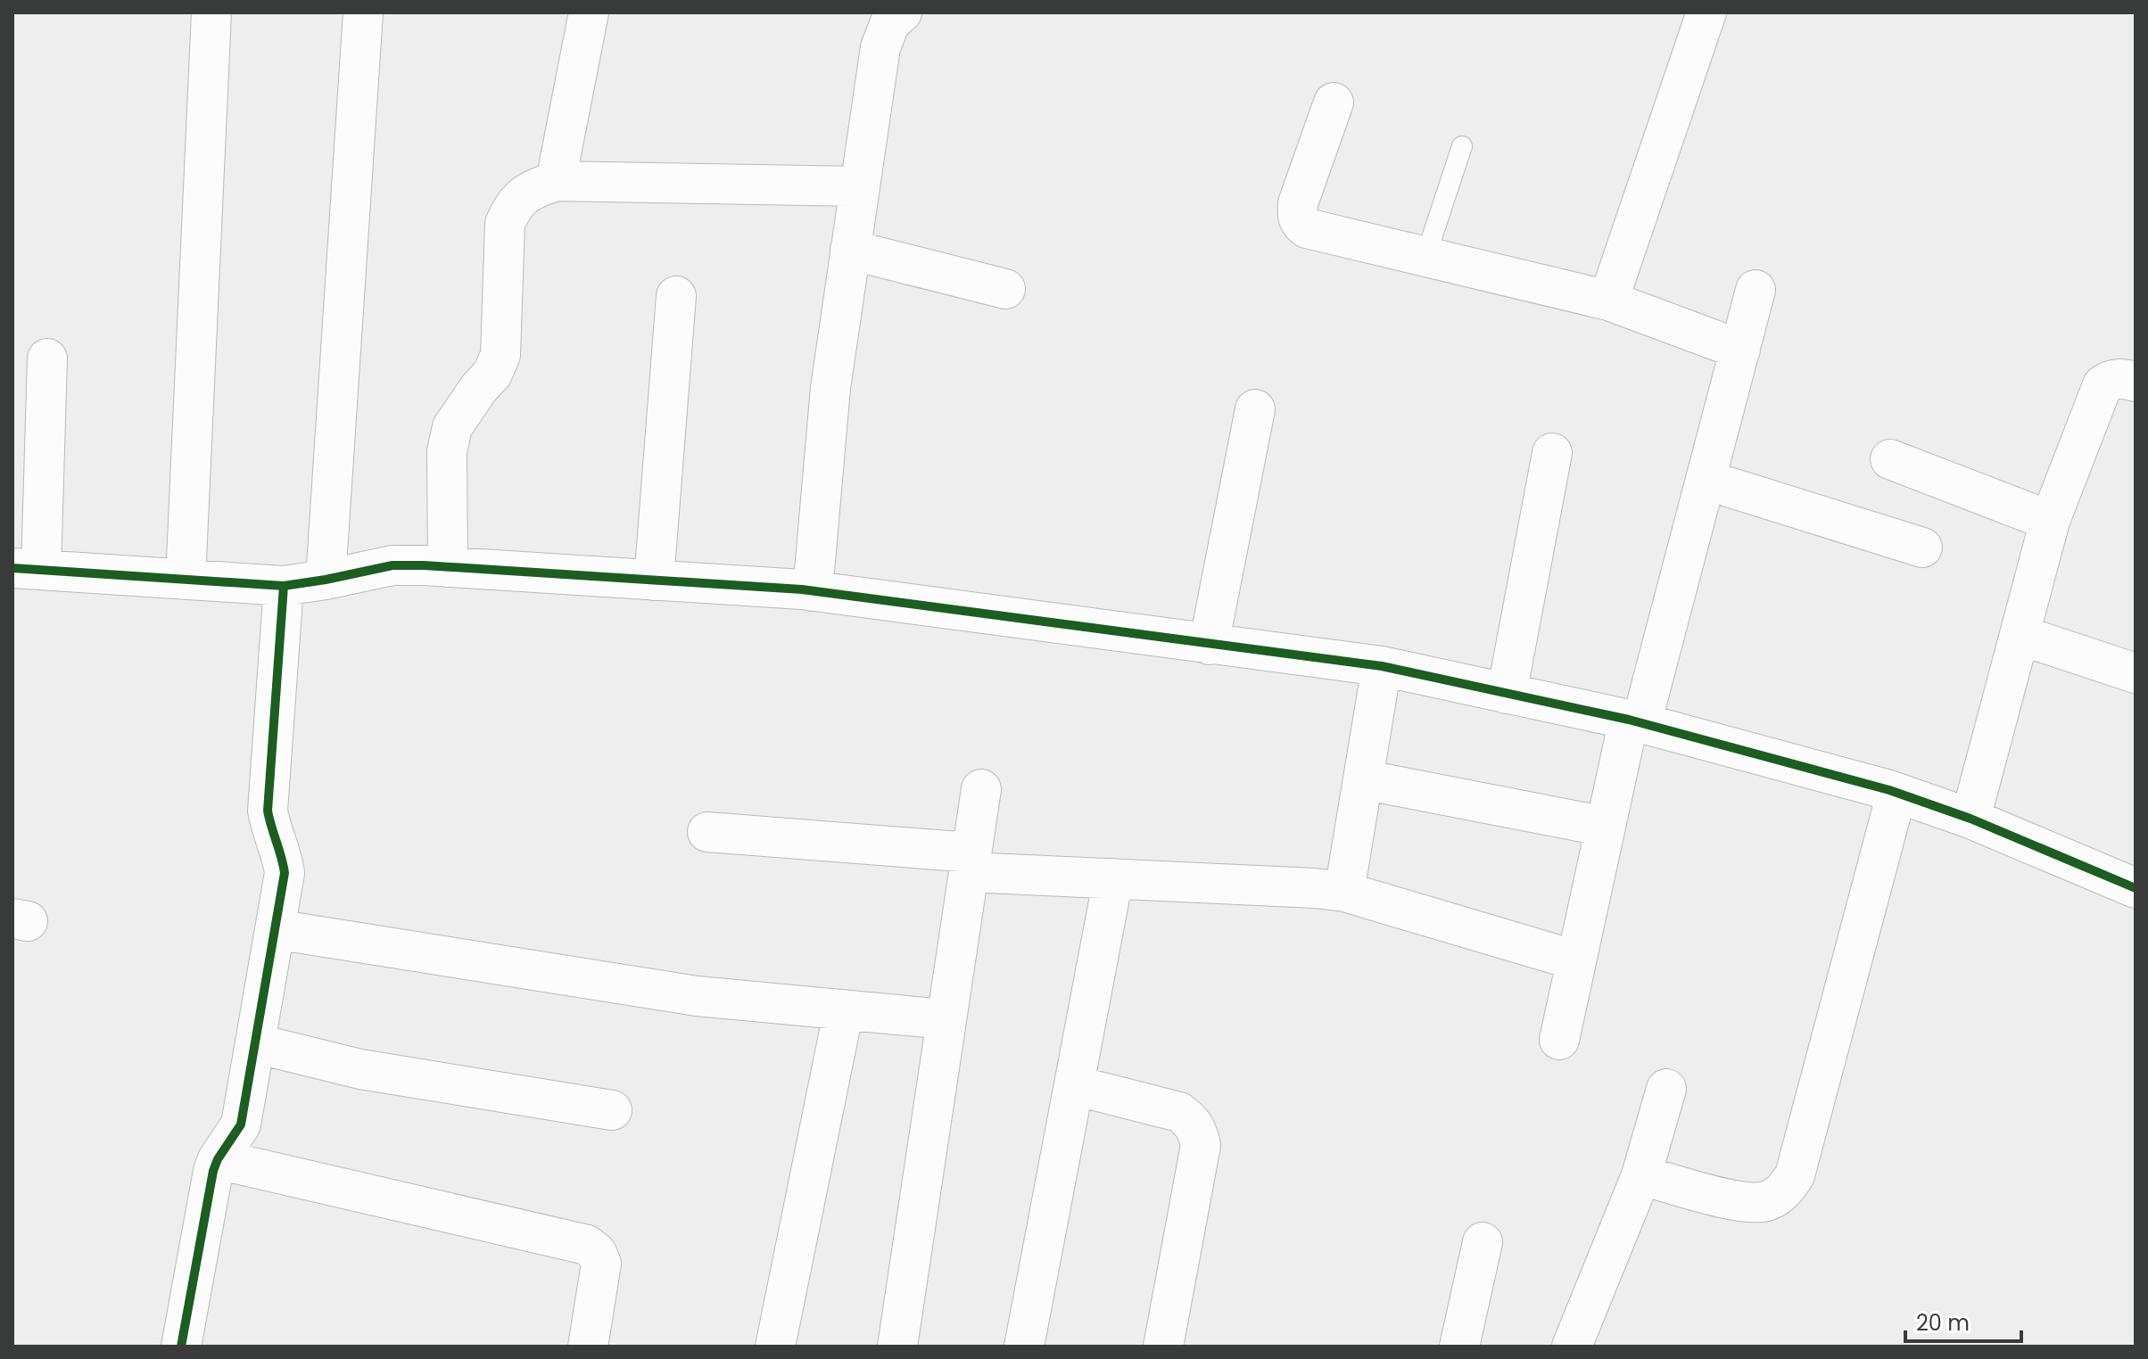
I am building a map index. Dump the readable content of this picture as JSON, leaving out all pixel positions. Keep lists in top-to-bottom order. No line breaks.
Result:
{"scale_bar":"20 m"}
